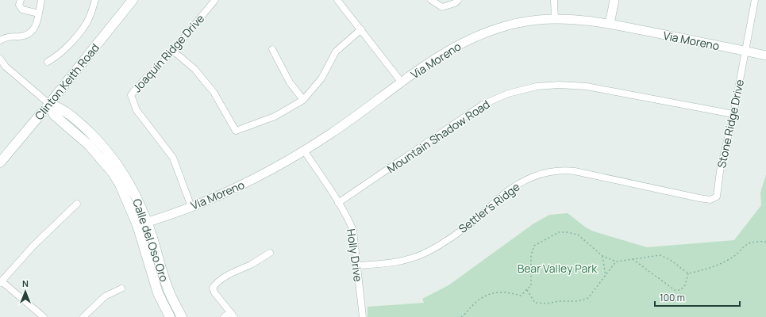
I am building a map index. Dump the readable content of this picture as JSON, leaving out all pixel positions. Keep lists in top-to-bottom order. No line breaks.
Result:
{"streets":{"main road":["Clinton Keith Road","Calle del Oso Oro"],"street":["Via Moreno","Joaquin Ridge Drive","Stone Ridge Drive","Mountain Shadow Road","Settler's Ridge","Holly Drive"]},"crossings":[["Via Moreno","Joaquin Ridge Drive"],["Via Moreno","Stone Ridge Drive"],["Via Moreno","Calle del Oso Oro"],["Via Moreno","Holly Drive"],["Clinton Keith Road","Calle del Oso Oro"],["Stone Ridge Drive","Mountain Shadow Road"],["Stone Ridge Drive","Settler's Ridge"],["Mountain Shadow Road","Holly Drive"],["Settler's Ridge","Holly Drive"]],"parks":["Bear Valley Park"],"scale_bar":"100 m","north":"top"}
